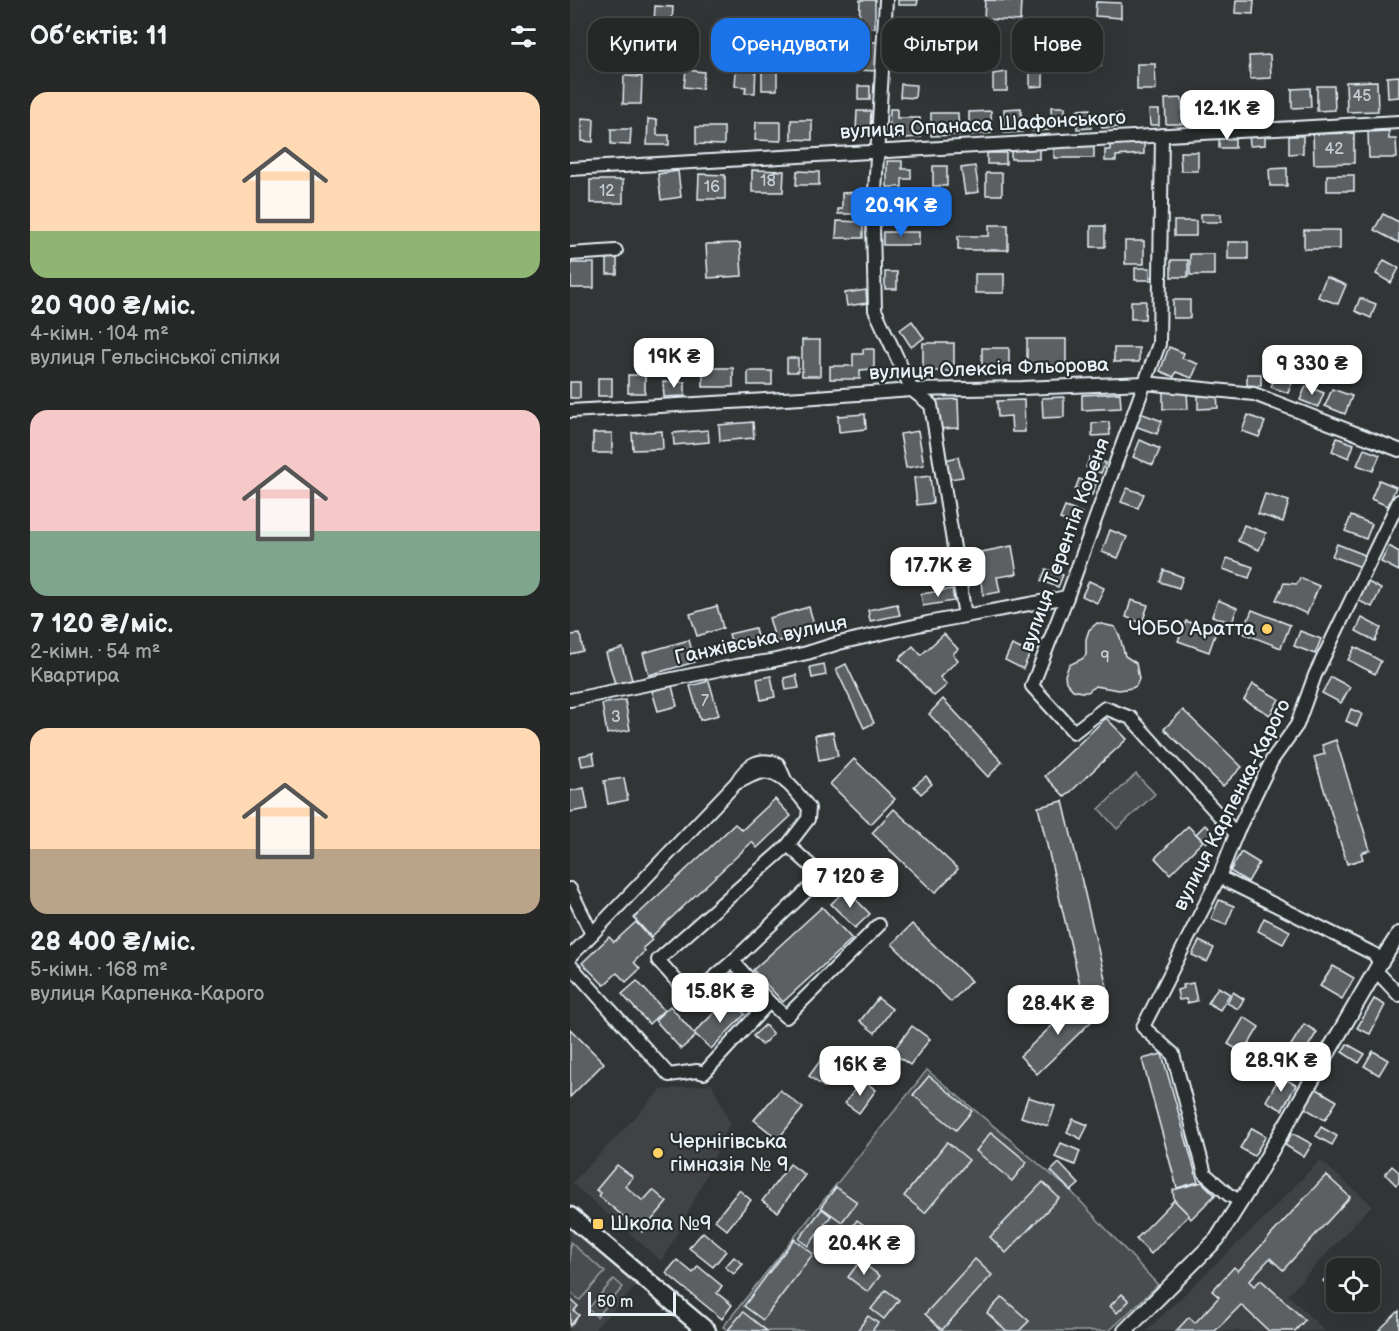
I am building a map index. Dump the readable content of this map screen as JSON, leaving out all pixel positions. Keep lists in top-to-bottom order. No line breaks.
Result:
{"streets":{"street":["вулиця Опанаса Шафонського","вулиця Олексія Фльорова","вулиця Терентія Кореня","Ганжівська вулиця","вулиця Карпенка-Карого"]},"crossings":[["вулиця Опанаса Шафонського","вулиця Терентія Кореня"],["вулиця Олексія Фльорова","вулиця Терентія Кореня"],["вулиця Терентія Кореня","Ганжівська вулиця"],["вулиця Терентія Кореня","вулиця Карпенка-Карого"]],"places":{"other":["ЧОБО Аратта","Чернігівська гімназія № 9"],"transit":["Школа №9"]},"house_numbers":["45","42","18","16","12","9","7","3"],"scale_bar":"50 m","page":{"heading":"Об’єктів: 11","chip":["Купити","Орендувати","Фільтри","Нове"],"list":[{"name":"20 900 ₴/міс.","note":"4-кімн. · 104 m² · вулиця Гельсінської спілки"},{"name":"7 120 ₴/міс.","note":"2-кімн. · 54 m² · Квартира"},{"name":"28 400 ₴/міс.","note":"5-кімн. · 168 m² · вулиця Карпенка-Карого"}],"price":["12.1K ₴","20.9K ₴","19K ₴","9 330 ₴","17.7K ₴","7 120 ₴","15.8K ₴","28.4K ₴","28.9K ₴","16K ₴","20.4K ₴"],"scale":"50 m"}}
